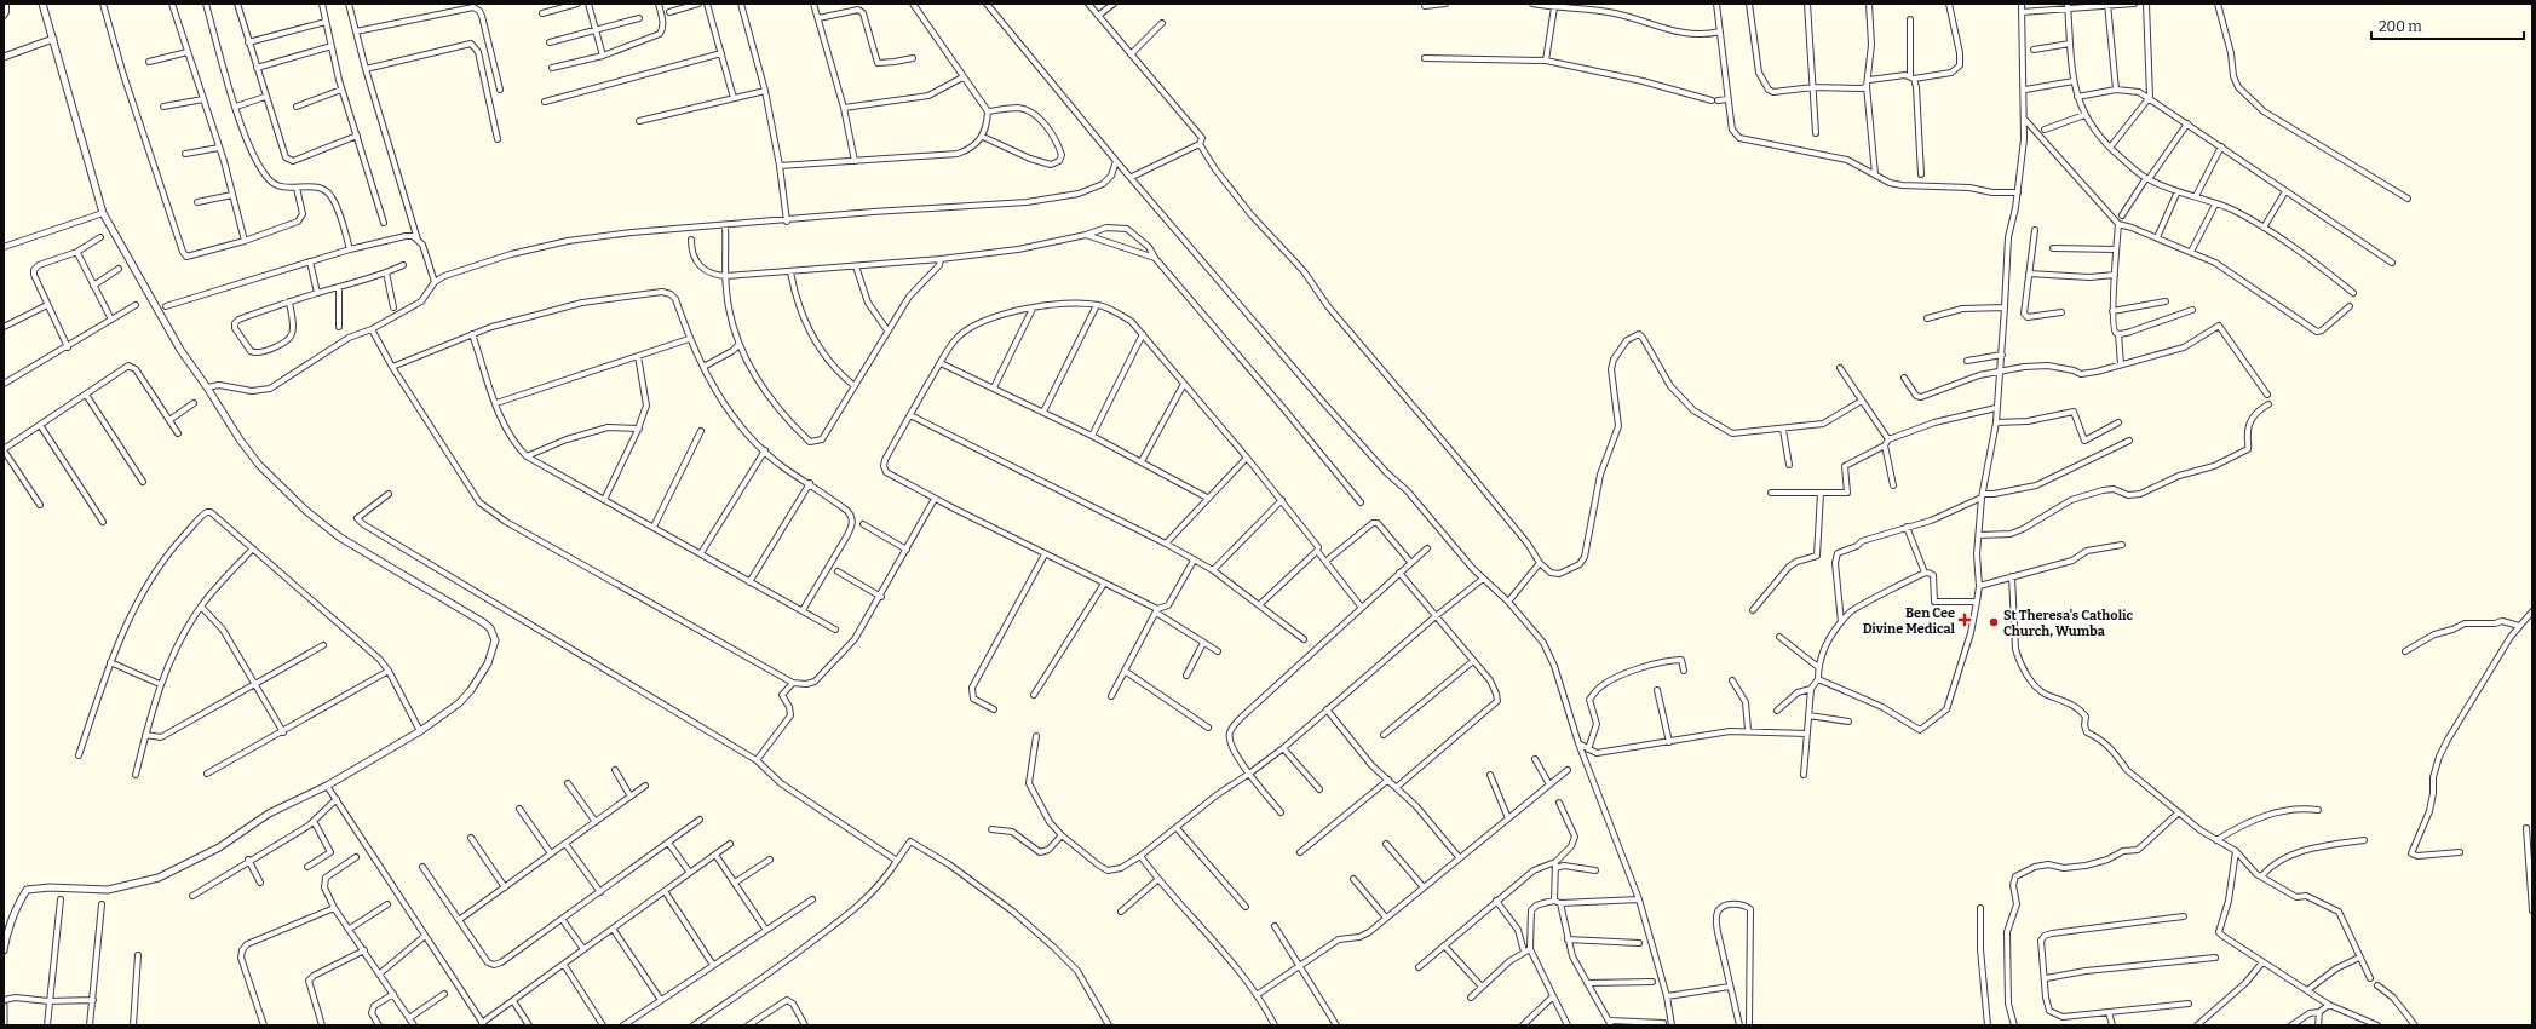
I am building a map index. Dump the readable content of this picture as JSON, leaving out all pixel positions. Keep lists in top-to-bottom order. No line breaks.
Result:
{"places":{"health":["Ben Cee Divine Medical"],"other":["St Theresa's Catholic Church, Wumba"]},"scale_bar":"200 m"}
